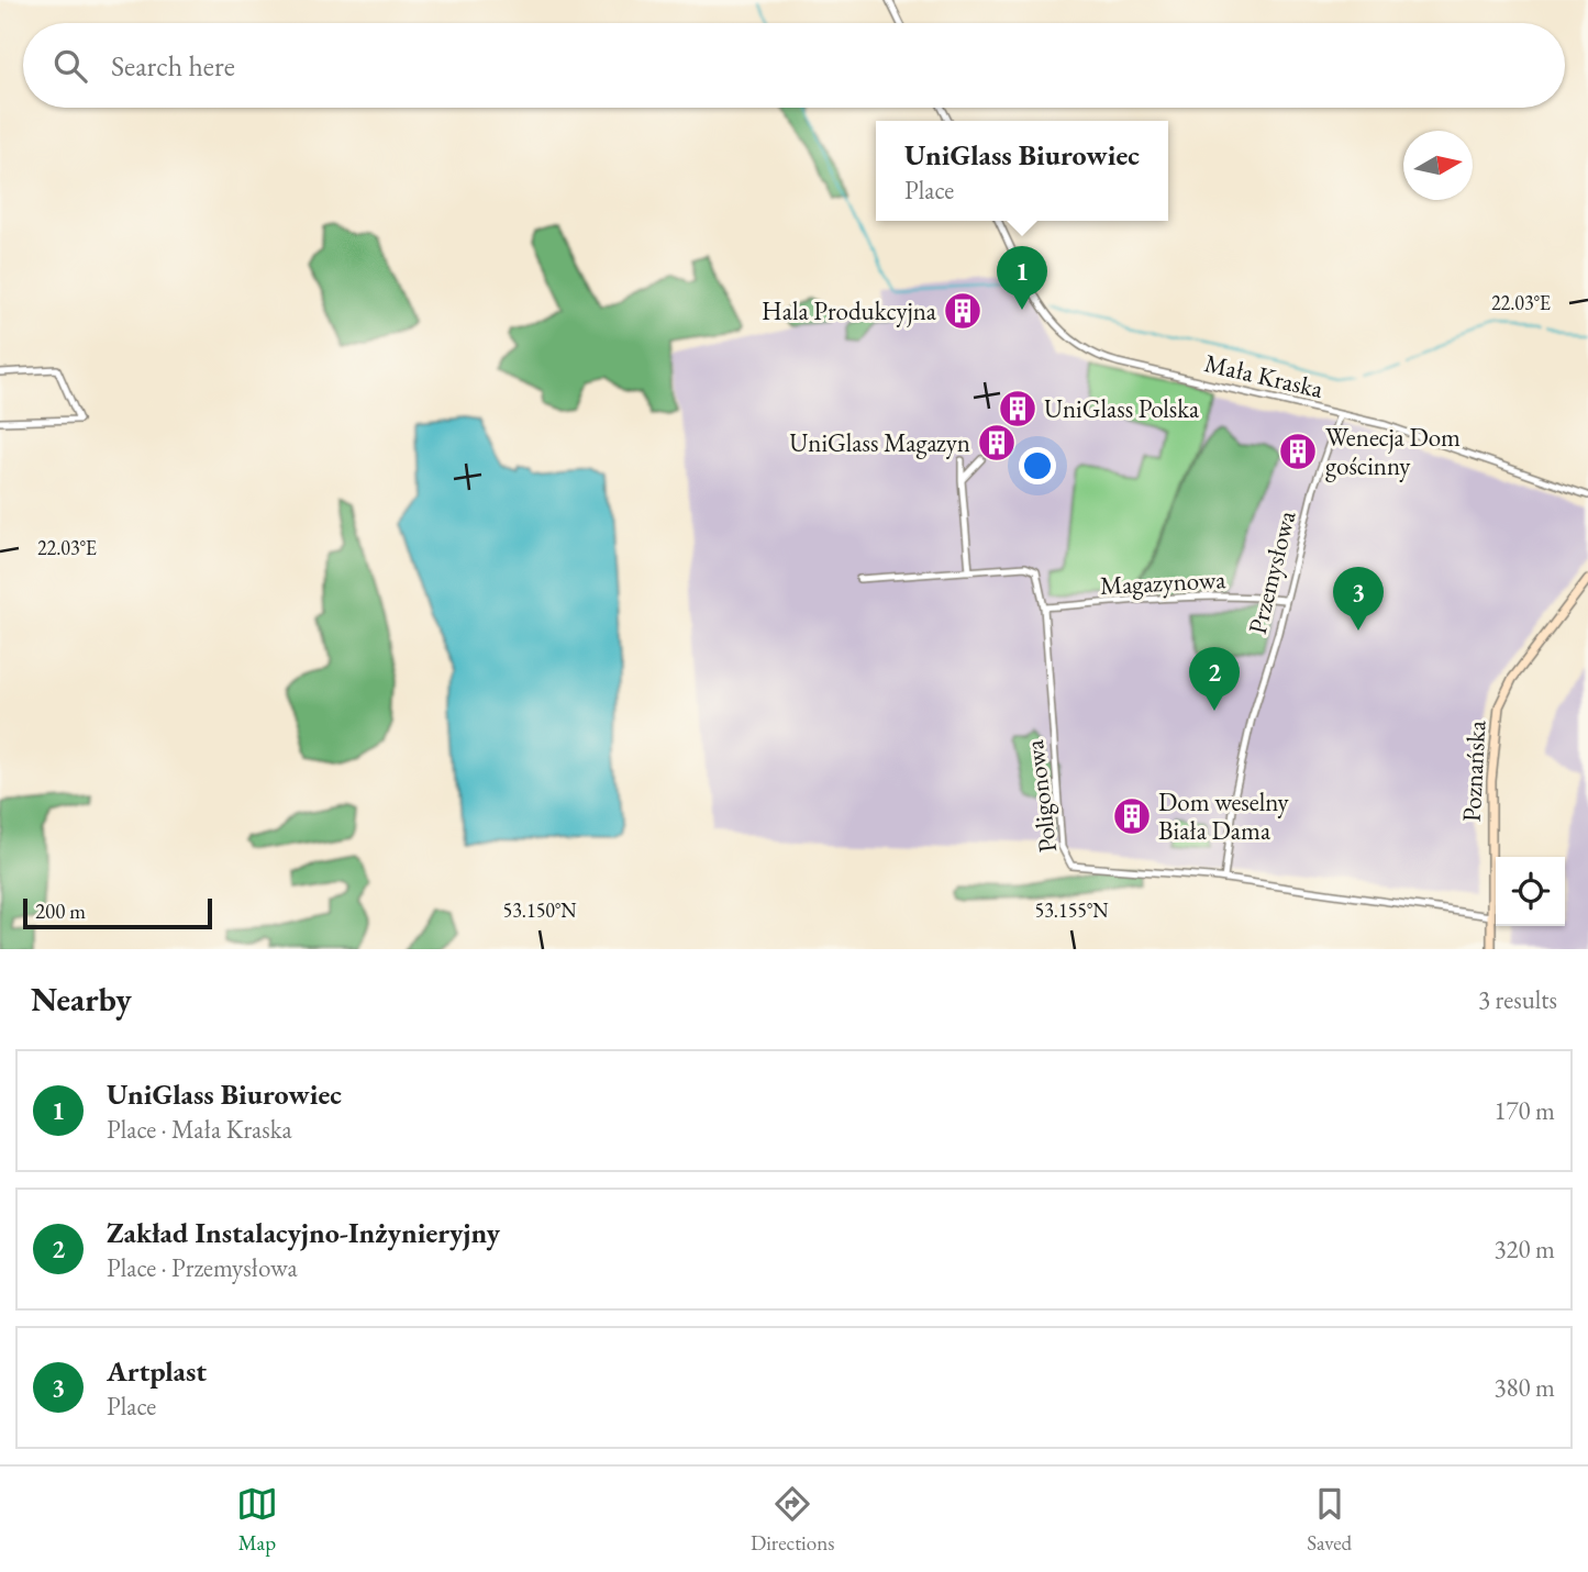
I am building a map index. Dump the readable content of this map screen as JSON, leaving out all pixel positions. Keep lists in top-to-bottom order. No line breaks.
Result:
{"streets":{"main road":["Poznańska"],"street":["Mała Kraska","Przemysłowa","Magazynowa","Poligonowa"]},"crossings":[["Mała Kraska","Przemysłowa"],["Przemysłowa","Magazynowa"],["Przemysłowa","Poligonowa"],["Magazynowa","Poligonowa"],["Poznańska","Poligonowa"]],"places":{"building":["Hala Produkcyjna","UniGlass Polska","UniGlass Magazyn","Wenecja Dom gościnny","Dom weselny Biała Dama"]},"scale_bar":"200 m","north":"right","page":{"search":"Search here","popup":["UniGlass Biurowiec","Place"],"pins":["1","3","2"],"scale":"200 m","heading":["Nearby","3 results"],"list":[{"mark":"1","name":"UniGlass Biurowiec","note":"Place · Mała Kraska","value":"170 m"},{"mark":"2","name":"Zakład Instalacyjno-Inżynieryjny","note":"Place · Przemysłowa","value":"320 m"},{"mark":"3","name":"Artplast","note":"Place","value":"380 m"}],"nav":["Map","Directions","Saved"]},"coordinates":["22.03°E","53.150°N","53.155°N"]}
